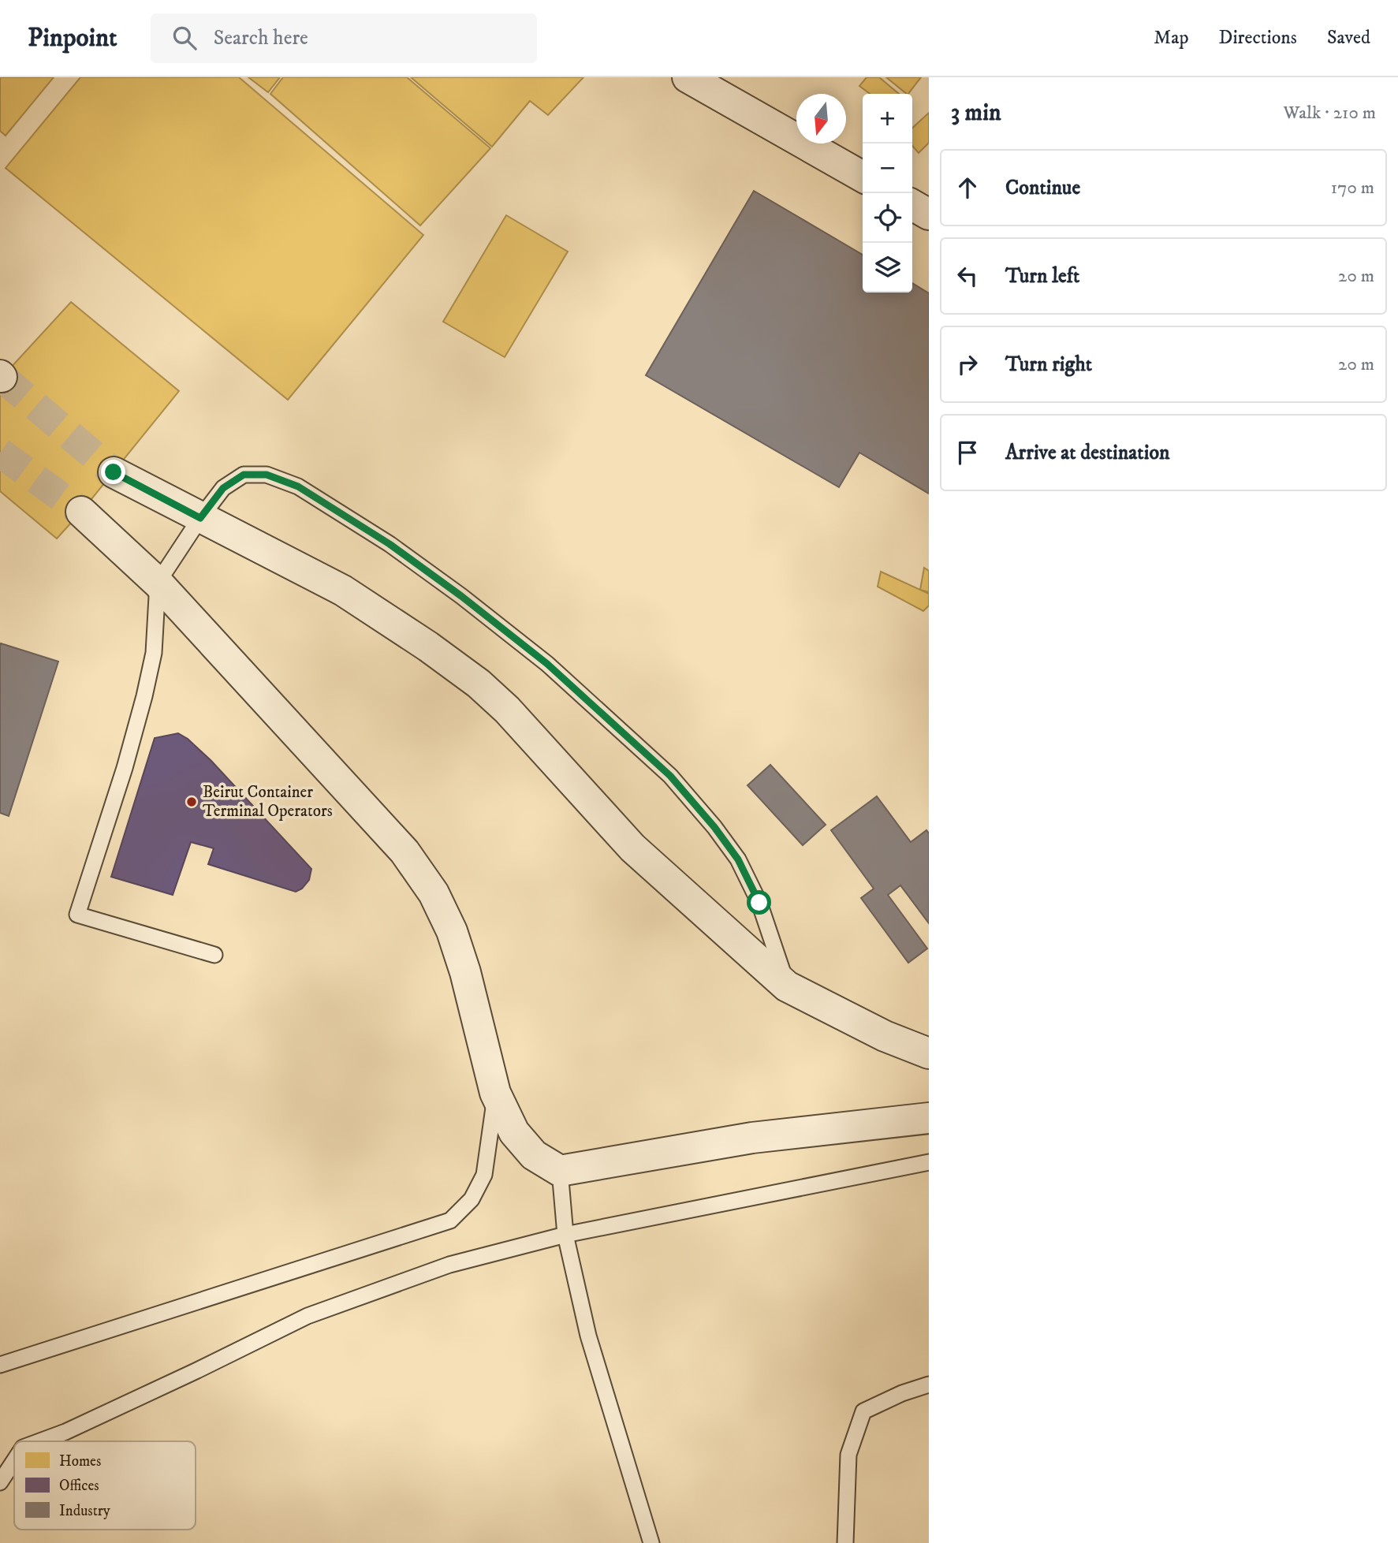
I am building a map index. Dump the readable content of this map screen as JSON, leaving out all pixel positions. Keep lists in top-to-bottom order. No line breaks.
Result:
{"places":["Beirut Container Terminal Operators"],"legend":["Homes","Offices","Industry"],"north":"bottom","page":{"header":"Pinpoint","search":"Search here","nav":["Map","Directions","Saved"],"heading":["3 min","Walk · 210 m"],"map_buttons":["+","−"],"list":[["Continue","170 m"],["Turn left","20 m"],["Turn right","20 m"],"Arrive at destination"]}}
